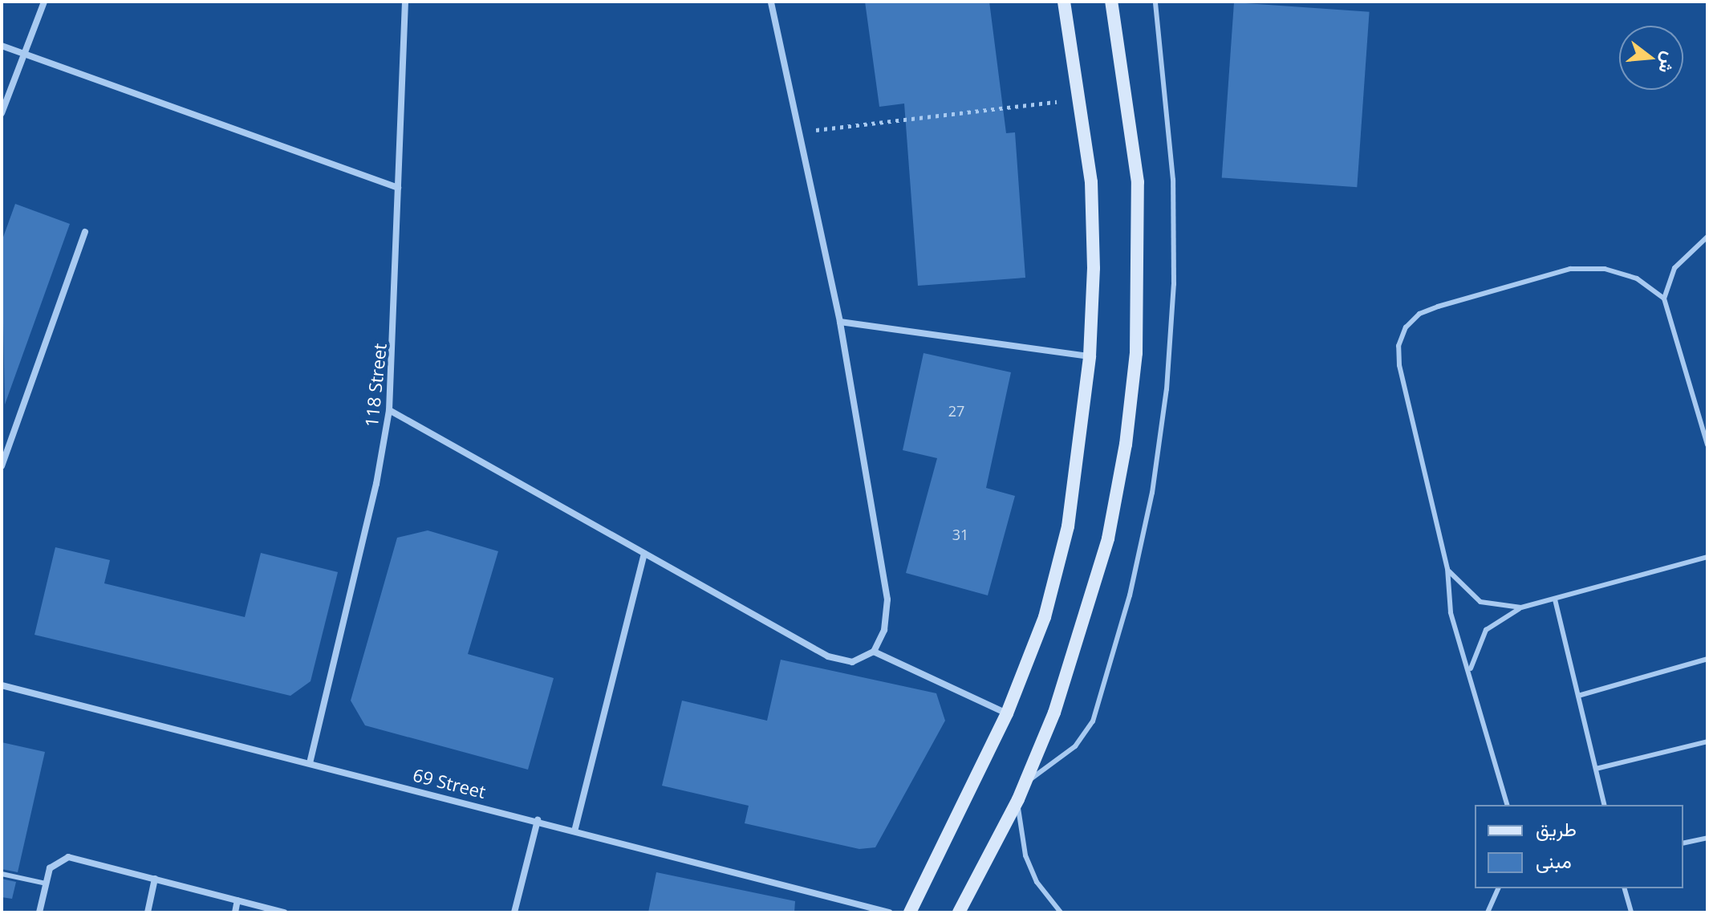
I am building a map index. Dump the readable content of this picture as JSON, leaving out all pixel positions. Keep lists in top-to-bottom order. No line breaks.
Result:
{"streets":{"street":["118 Street","69 Street"]},"crossings":[["118 Street","69 Street"]],"house_numbers":["27","31"],"legend":["طريق","مبنى"],"north":"right"}
